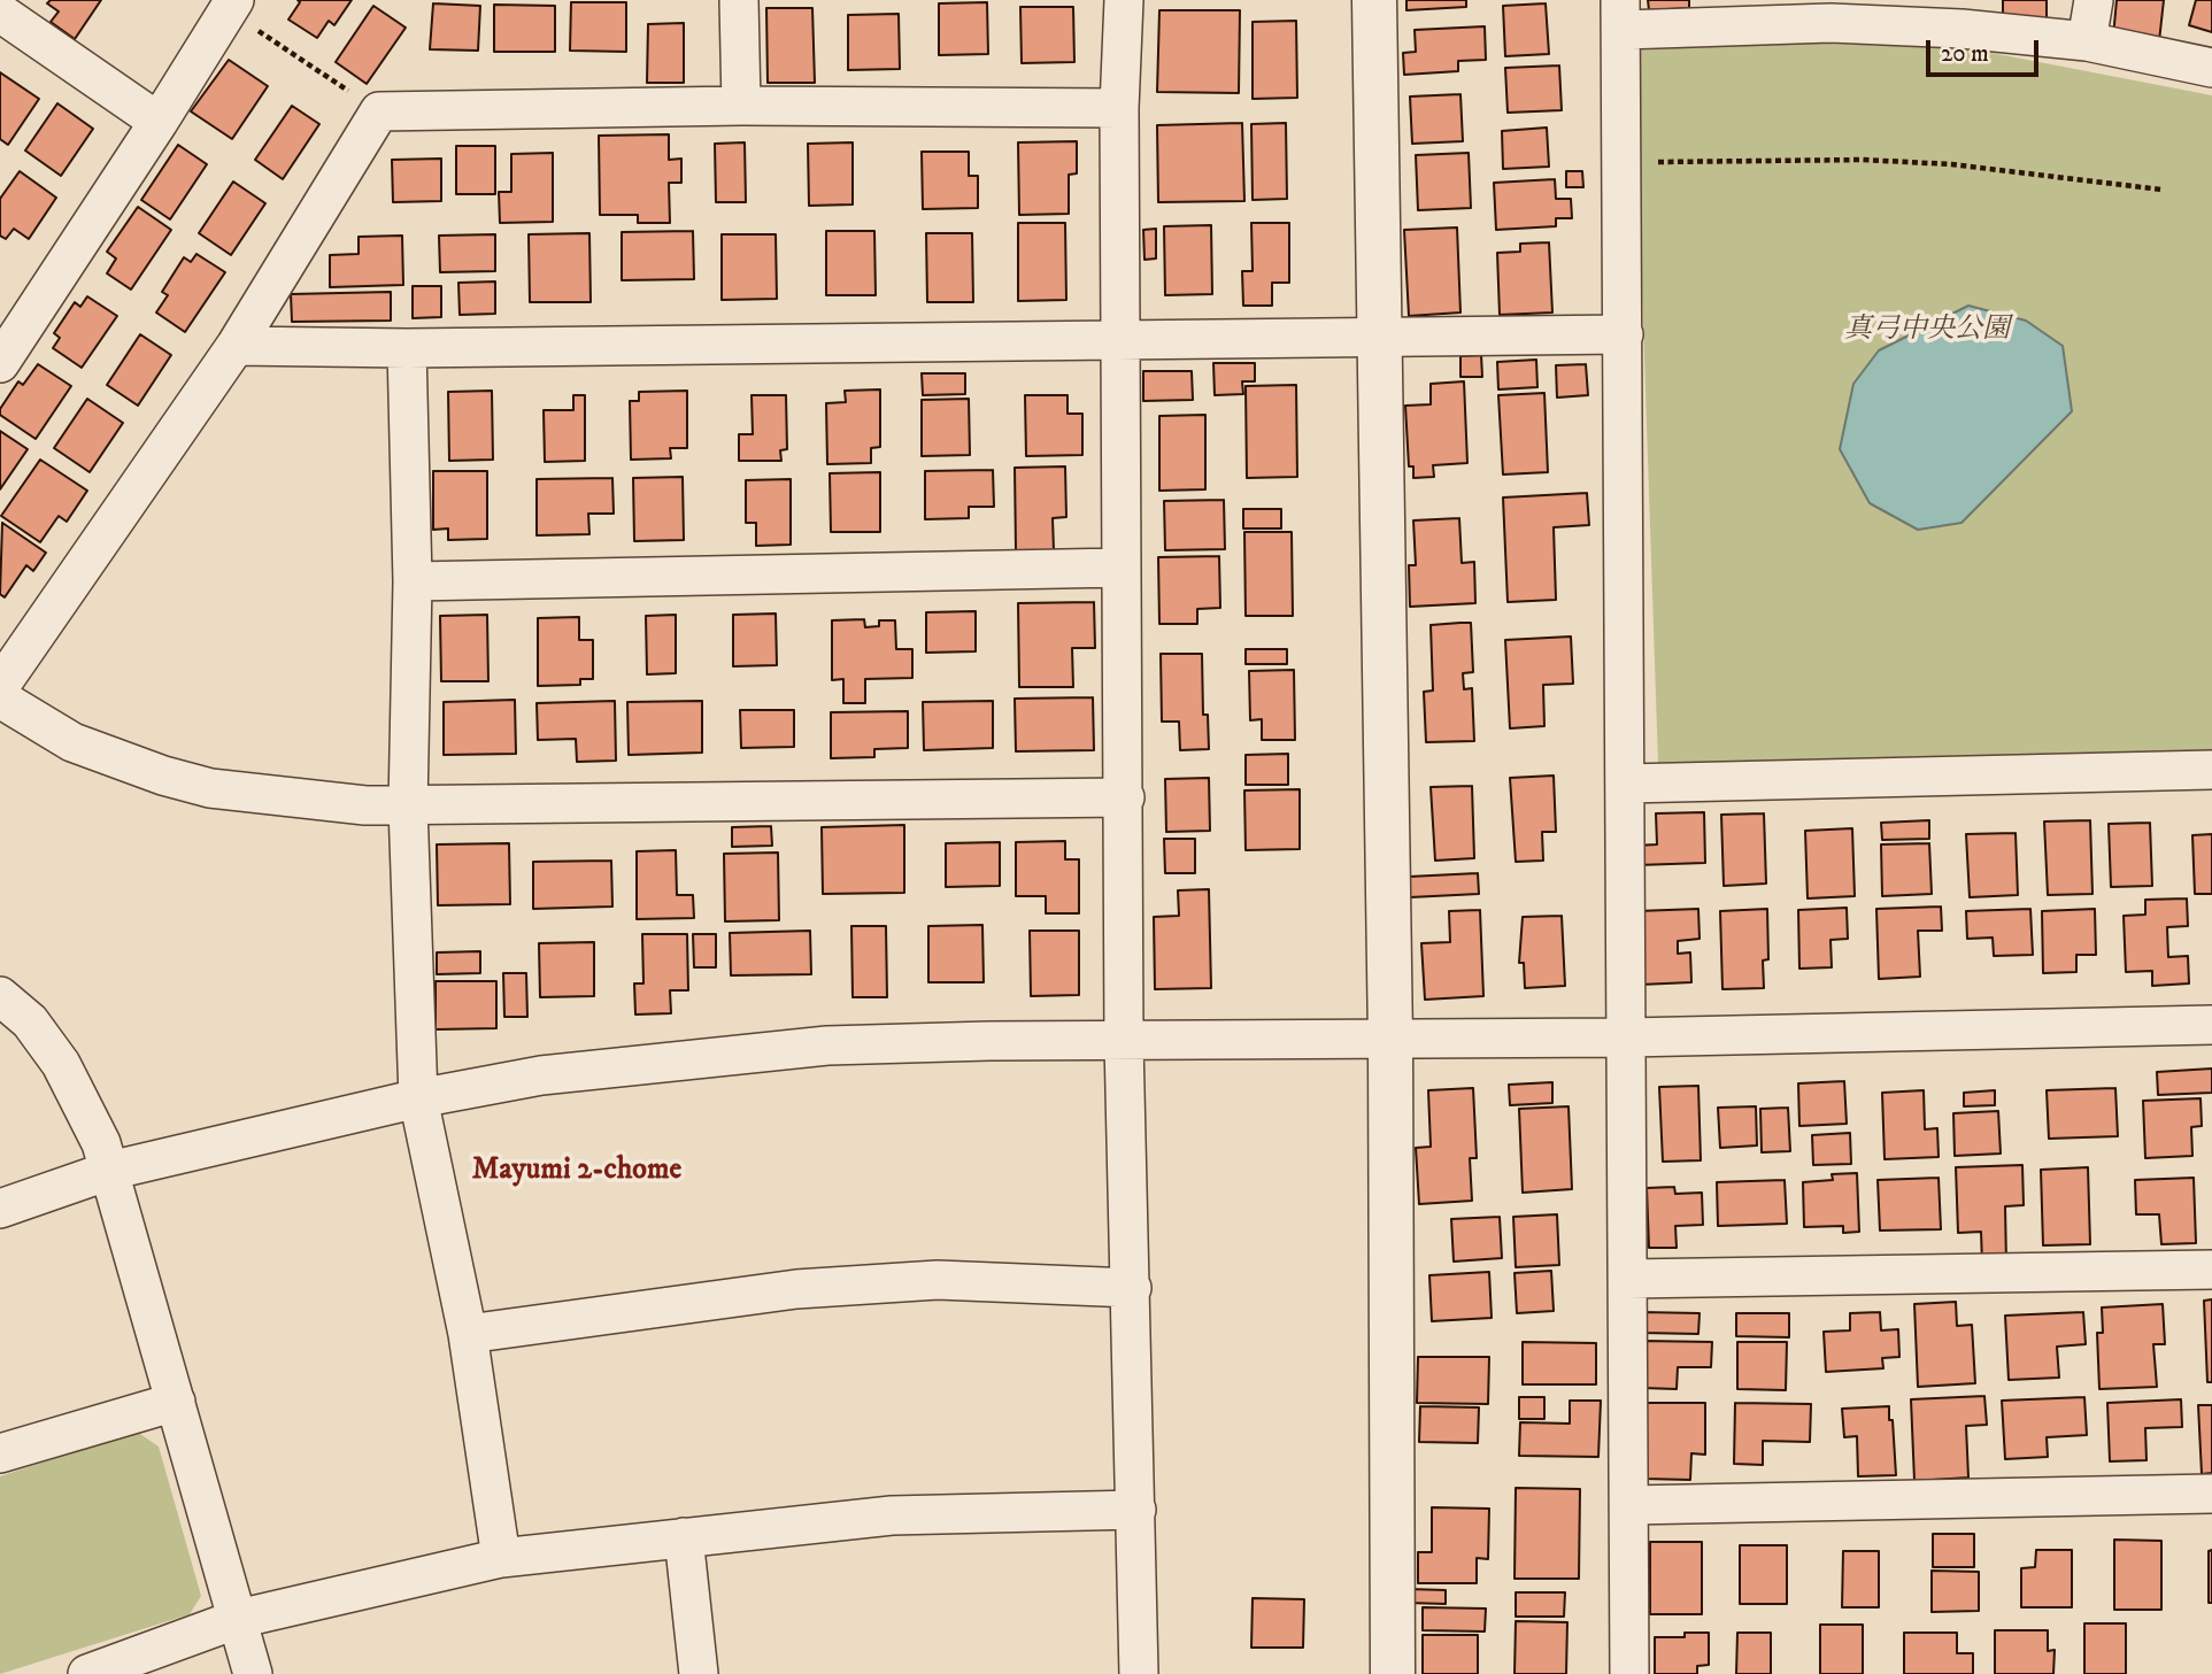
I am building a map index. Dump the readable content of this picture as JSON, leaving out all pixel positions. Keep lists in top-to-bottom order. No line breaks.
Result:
{"districts":["Mayumi 2-chome"],"parks":["真弓中央公園"],"scale_bar":"20 m"}
